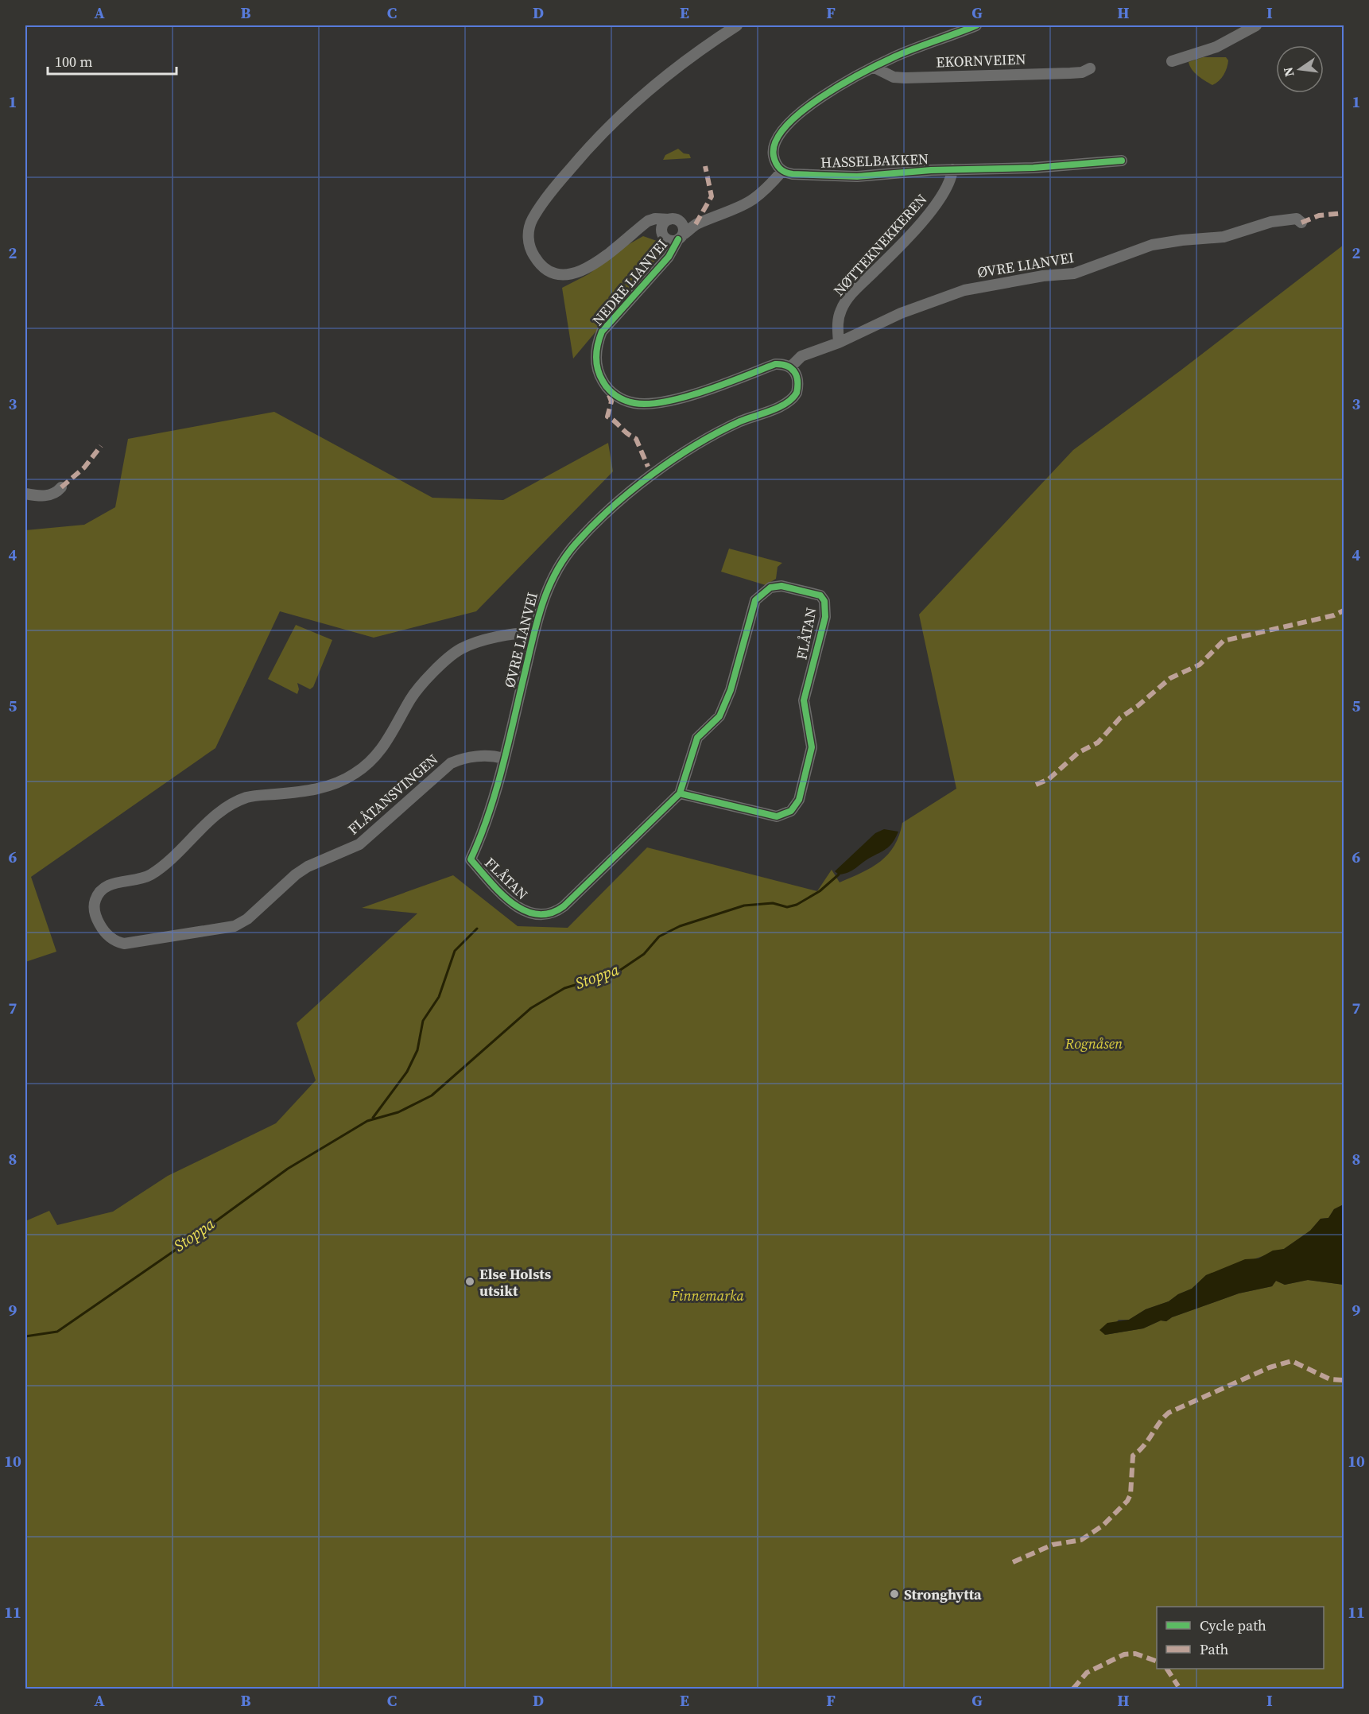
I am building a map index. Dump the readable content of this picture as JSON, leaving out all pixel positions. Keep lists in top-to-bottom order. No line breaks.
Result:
{"streets":{"street":["EKORNVEIEN","HASSELBAKKEN","NØTTEKNEKKEREN","ØVRE LIANVEI","NEDRE LIANVEI","FLÅTAN","FLÅTANSVINGEN"]},"crossings":[["HASSELBAKKEN","NØTTEKNEKKEREN"],["NØTTEKNEKKEREN","ØVRE LIANVEI"],["ØVRE LIANVEI","NEDRE LIANVEI"],["ØVRE LIANVEI","FLÅTAN"],["ØVRE LIANVEI","FLÅTANSVINGEN"]],"water":["Stoppa"],"parks":["Rognåsen","Finnemarka"],"places":["Else Holsts utsikt","Stronghytta"],"legend":["Cycle path","Path"],"scale_bar":"100 m","north":"left","grid":{"columns":["A","B","C","D","E","F","G","H","I"],"rows":["1","2","3","4","5","6","7","8","9","10","11"]}}
